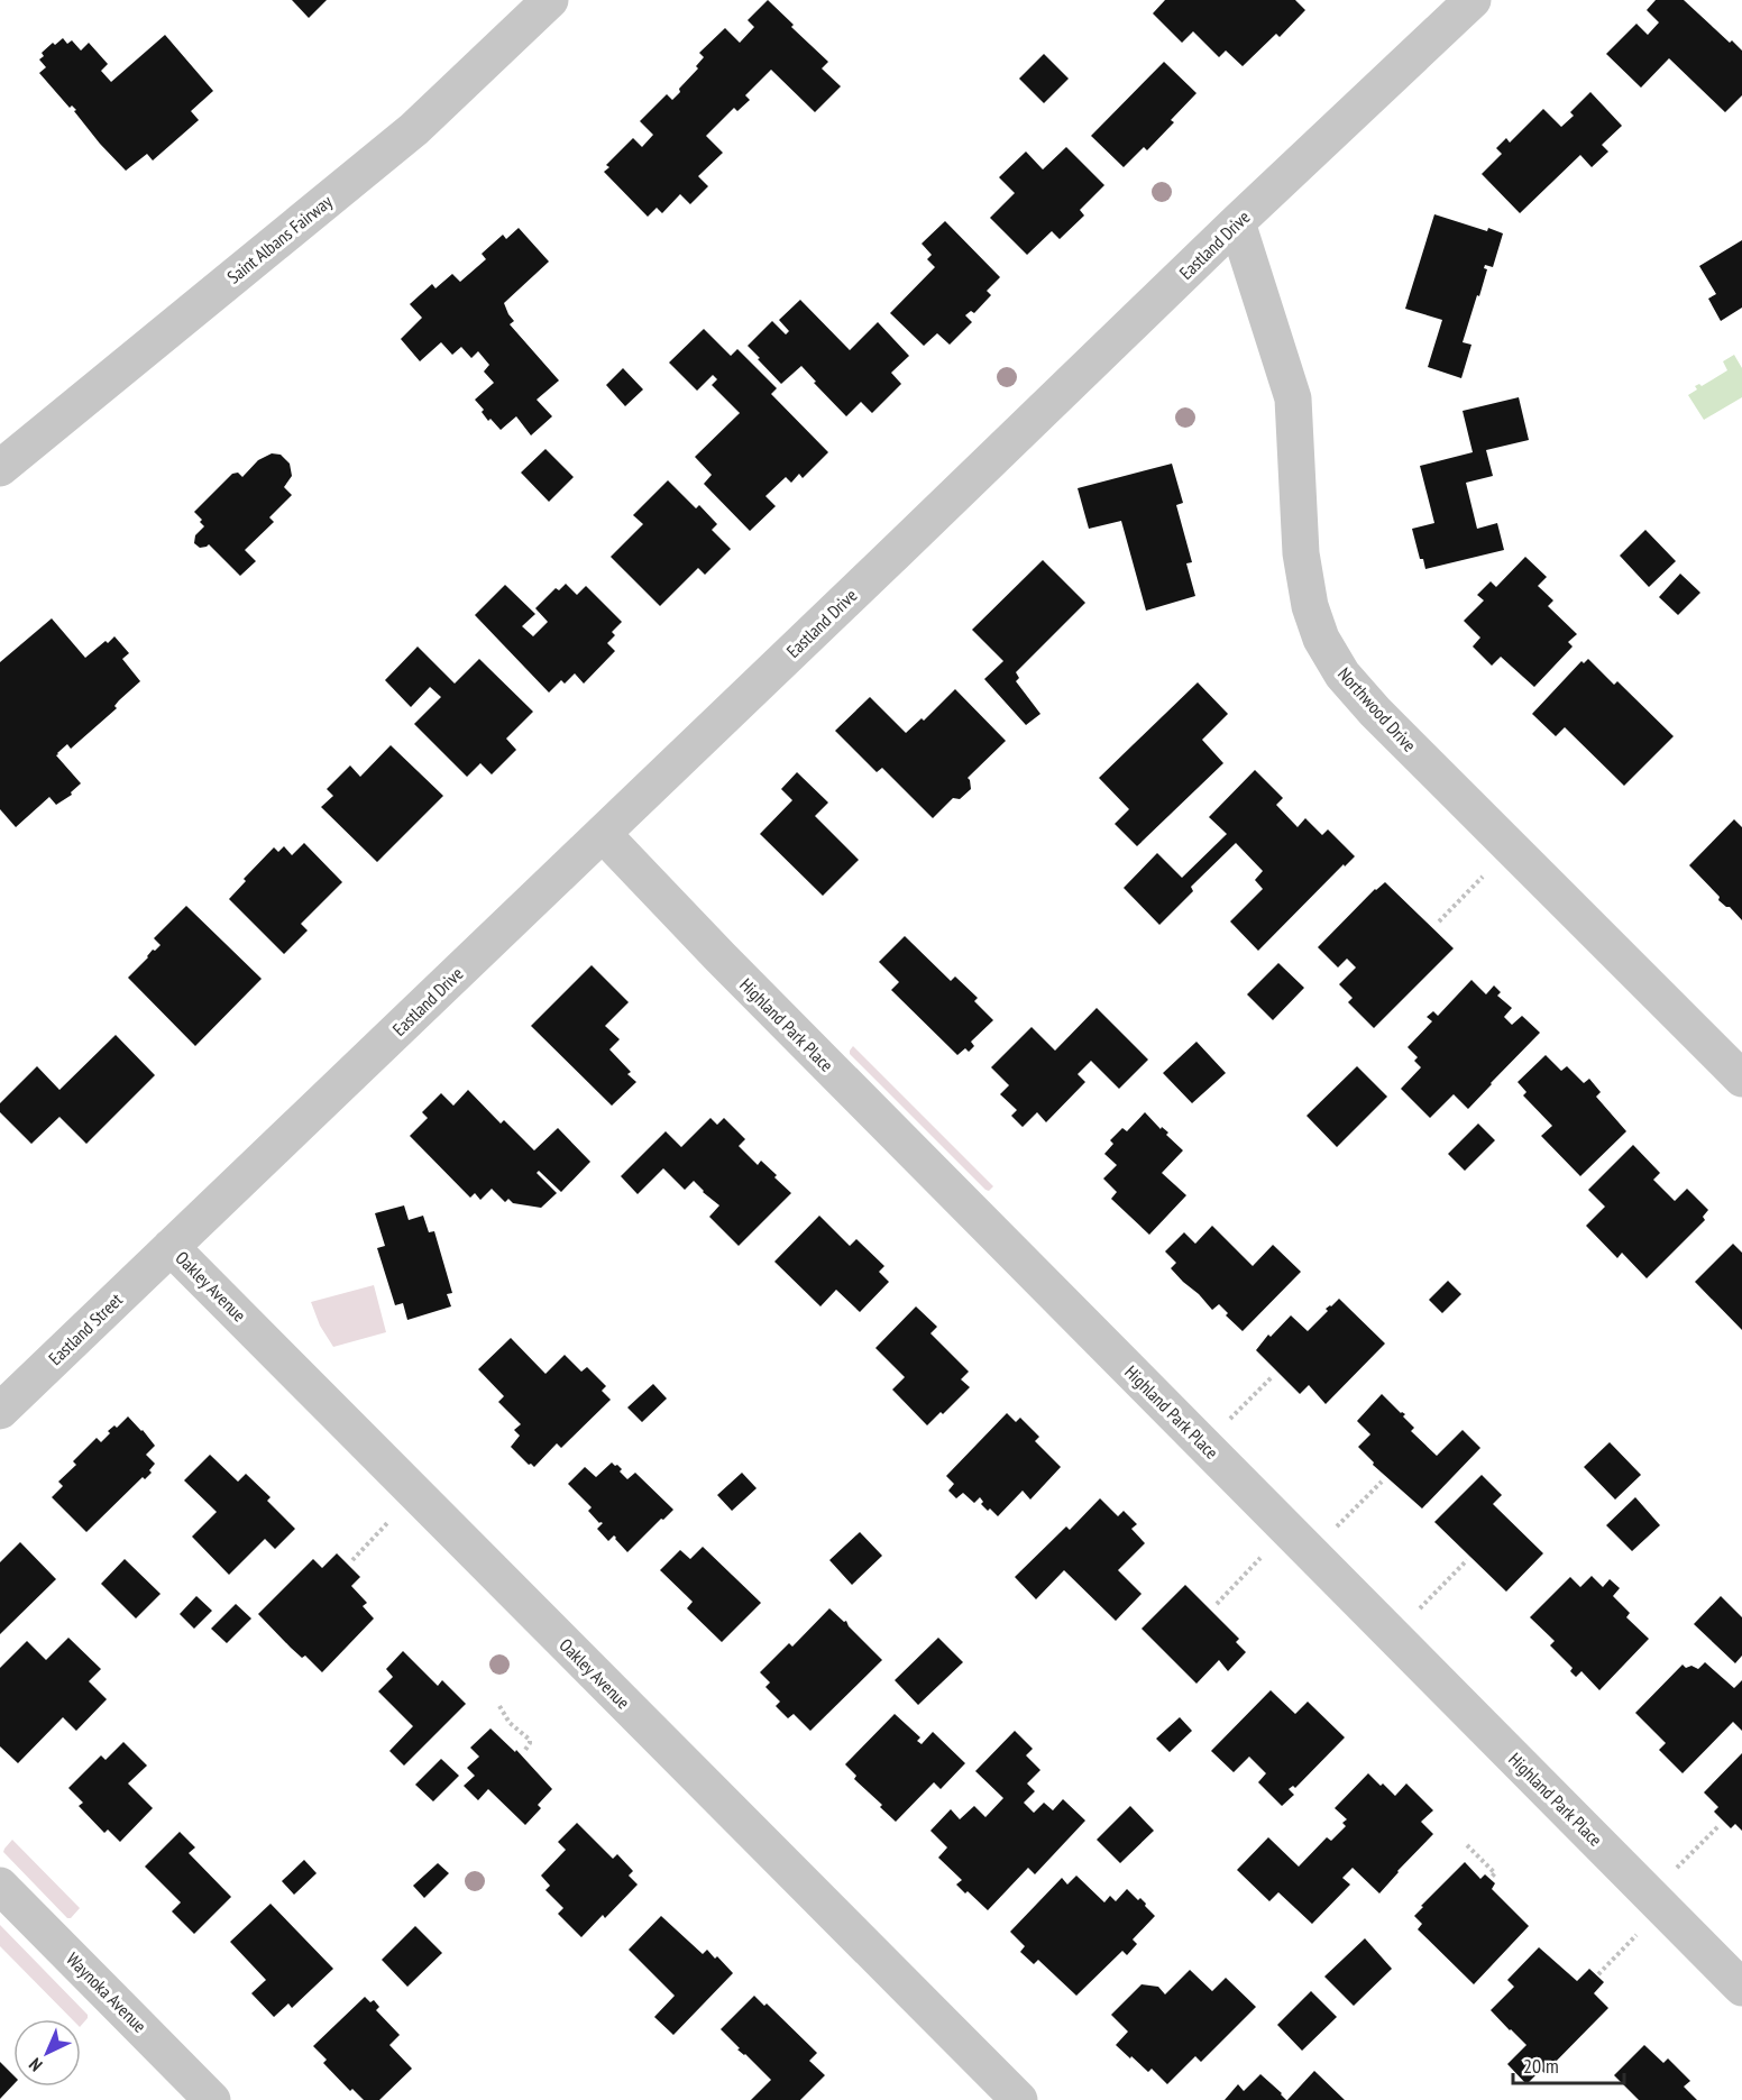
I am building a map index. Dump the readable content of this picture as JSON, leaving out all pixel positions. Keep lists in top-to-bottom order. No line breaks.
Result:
{"streets":{"street":["Saint Albans Fairway","Eastland Drive","Northwood Drive","Highland Park Place","Oakley Avenue","Eastland Street","Waynoka Avenue"]},"crossings":[["Eastland Drive","Northwood Drive"],["Eastland Drive","Highland Park Place"],["Eastland Drive","Oakley Avenue"],["Eastland Drive","Eastland Street"],["Oakley Avenue","Eastland Street"]],"scale_bar":"20 m","north":"bottom left"}
